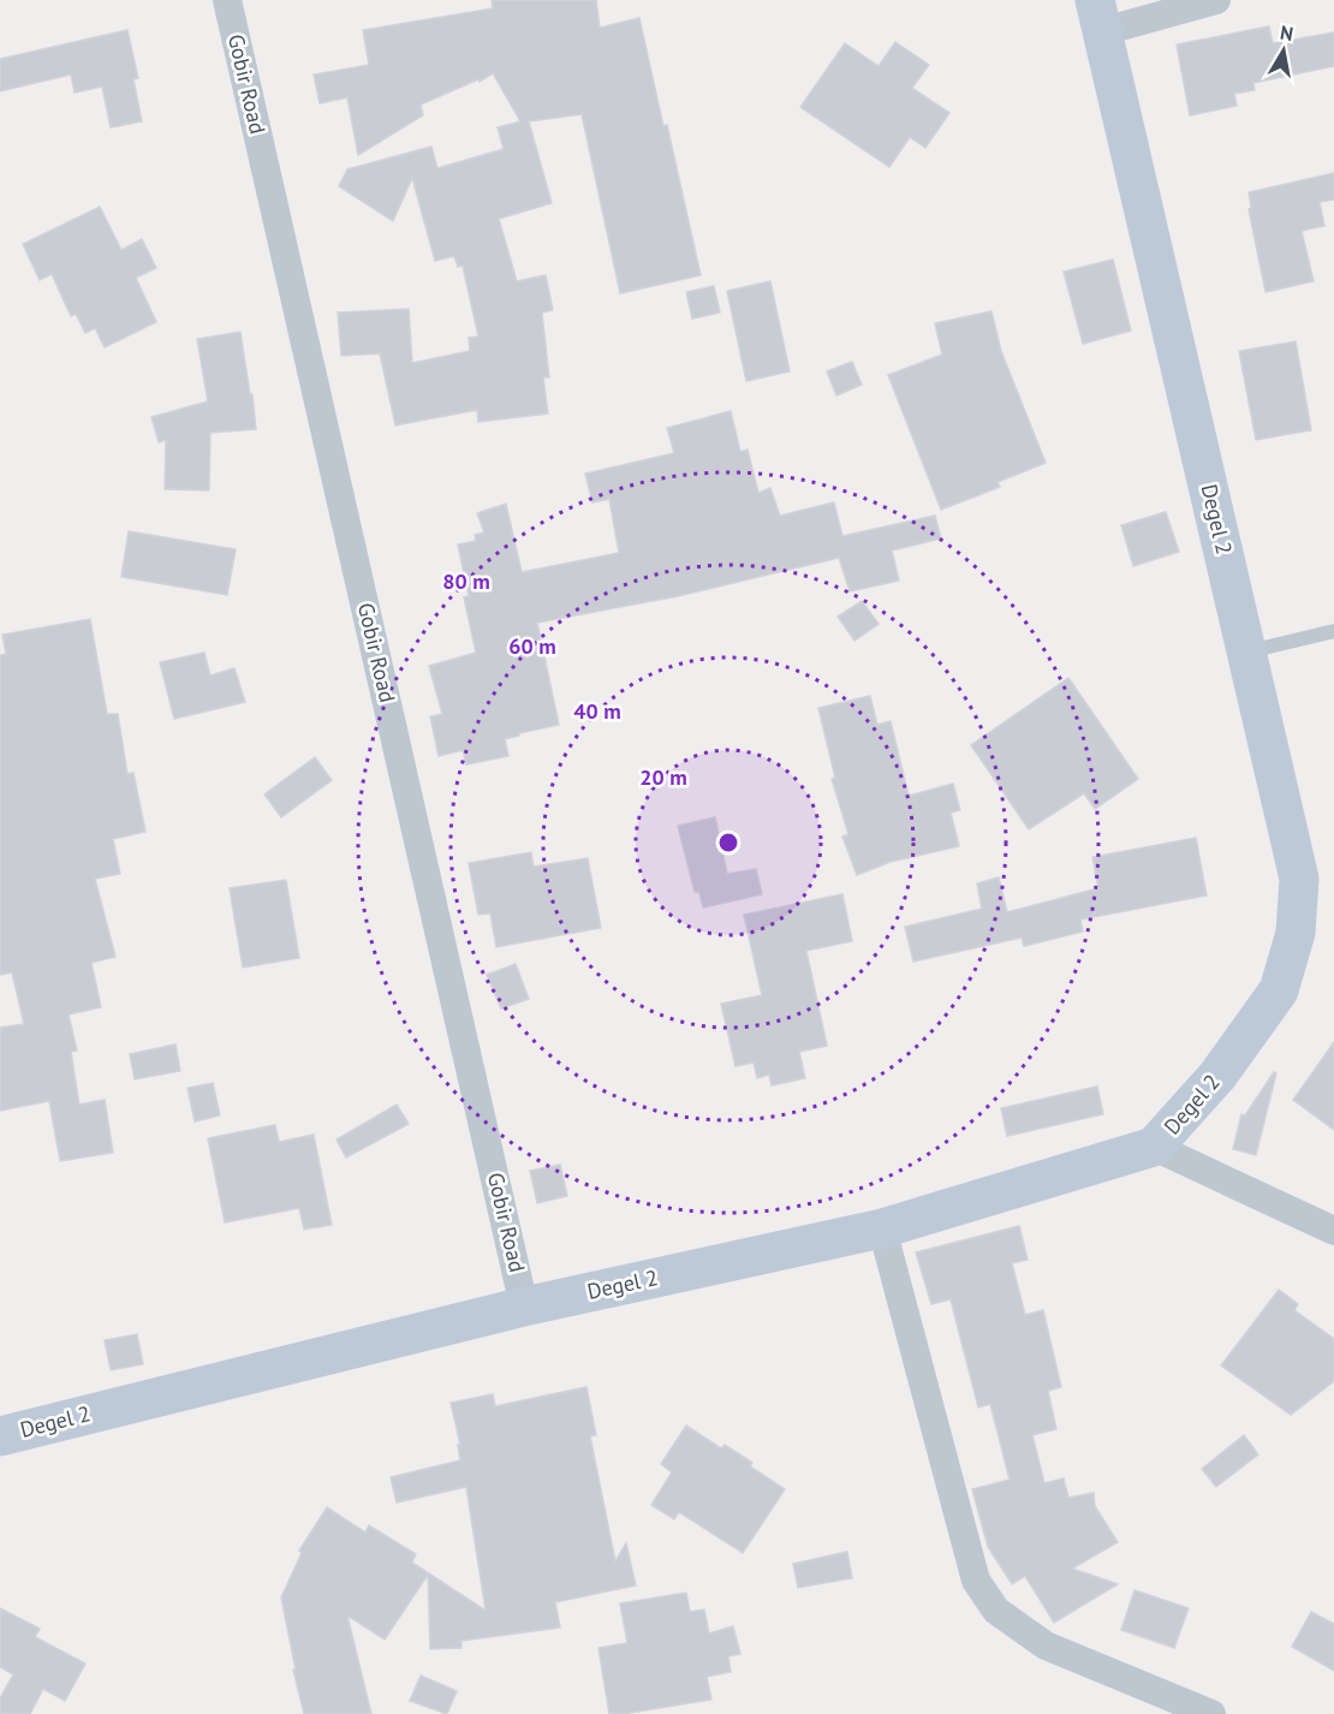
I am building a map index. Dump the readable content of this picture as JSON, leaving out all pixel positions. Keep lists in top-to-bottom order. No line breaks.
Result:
{"streets":{"street":["Gobir Road","Degel 2"]},"crossings":[["Gobir Road","Degel 2"]],"north":"top","rings":["80 m","60 m","40 m","20 m"]}
